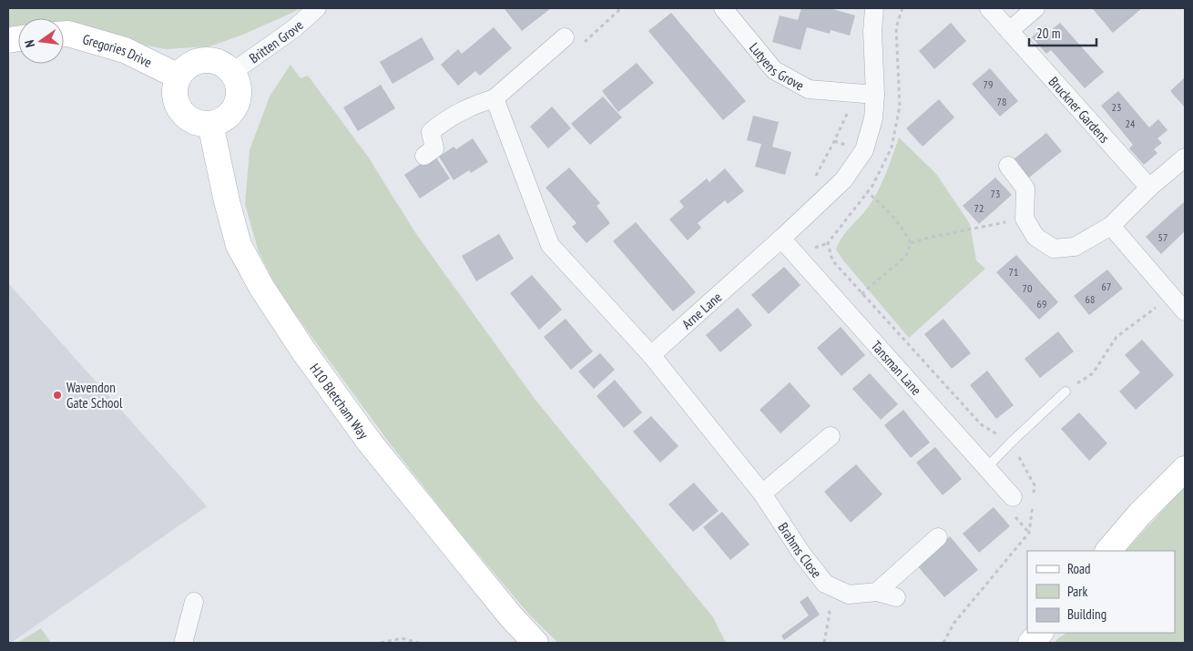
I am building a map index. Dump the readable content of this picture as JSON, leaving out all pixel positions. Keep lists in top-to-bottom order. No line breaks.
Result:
{"streets":{"street":["Britten Grove","Gregories Drive","Lutyens Grove","Bruckner Gardens","Arne Lane","Tansman Lane","H10 Bletcham Way","Brahms Close"]},"crossings":[["Britten Grove","Gregories Drive"],["Britten Grove","H10 Bletcham Way"],["Gregories Drive","H10 Bletcham Way"],["Lutyens Grove","Arne Lane"],["Arne Lane","Tansman Lane"],["Arne Lane","Brahms Close"]],"places":["Wavendon Gate School"],"house_numbers":["79","78","23","24","73","72","57","71","67","70","68","69"],"legend":["Road","Park","Building"],"scale_bar":"20 m","north":"left"}
